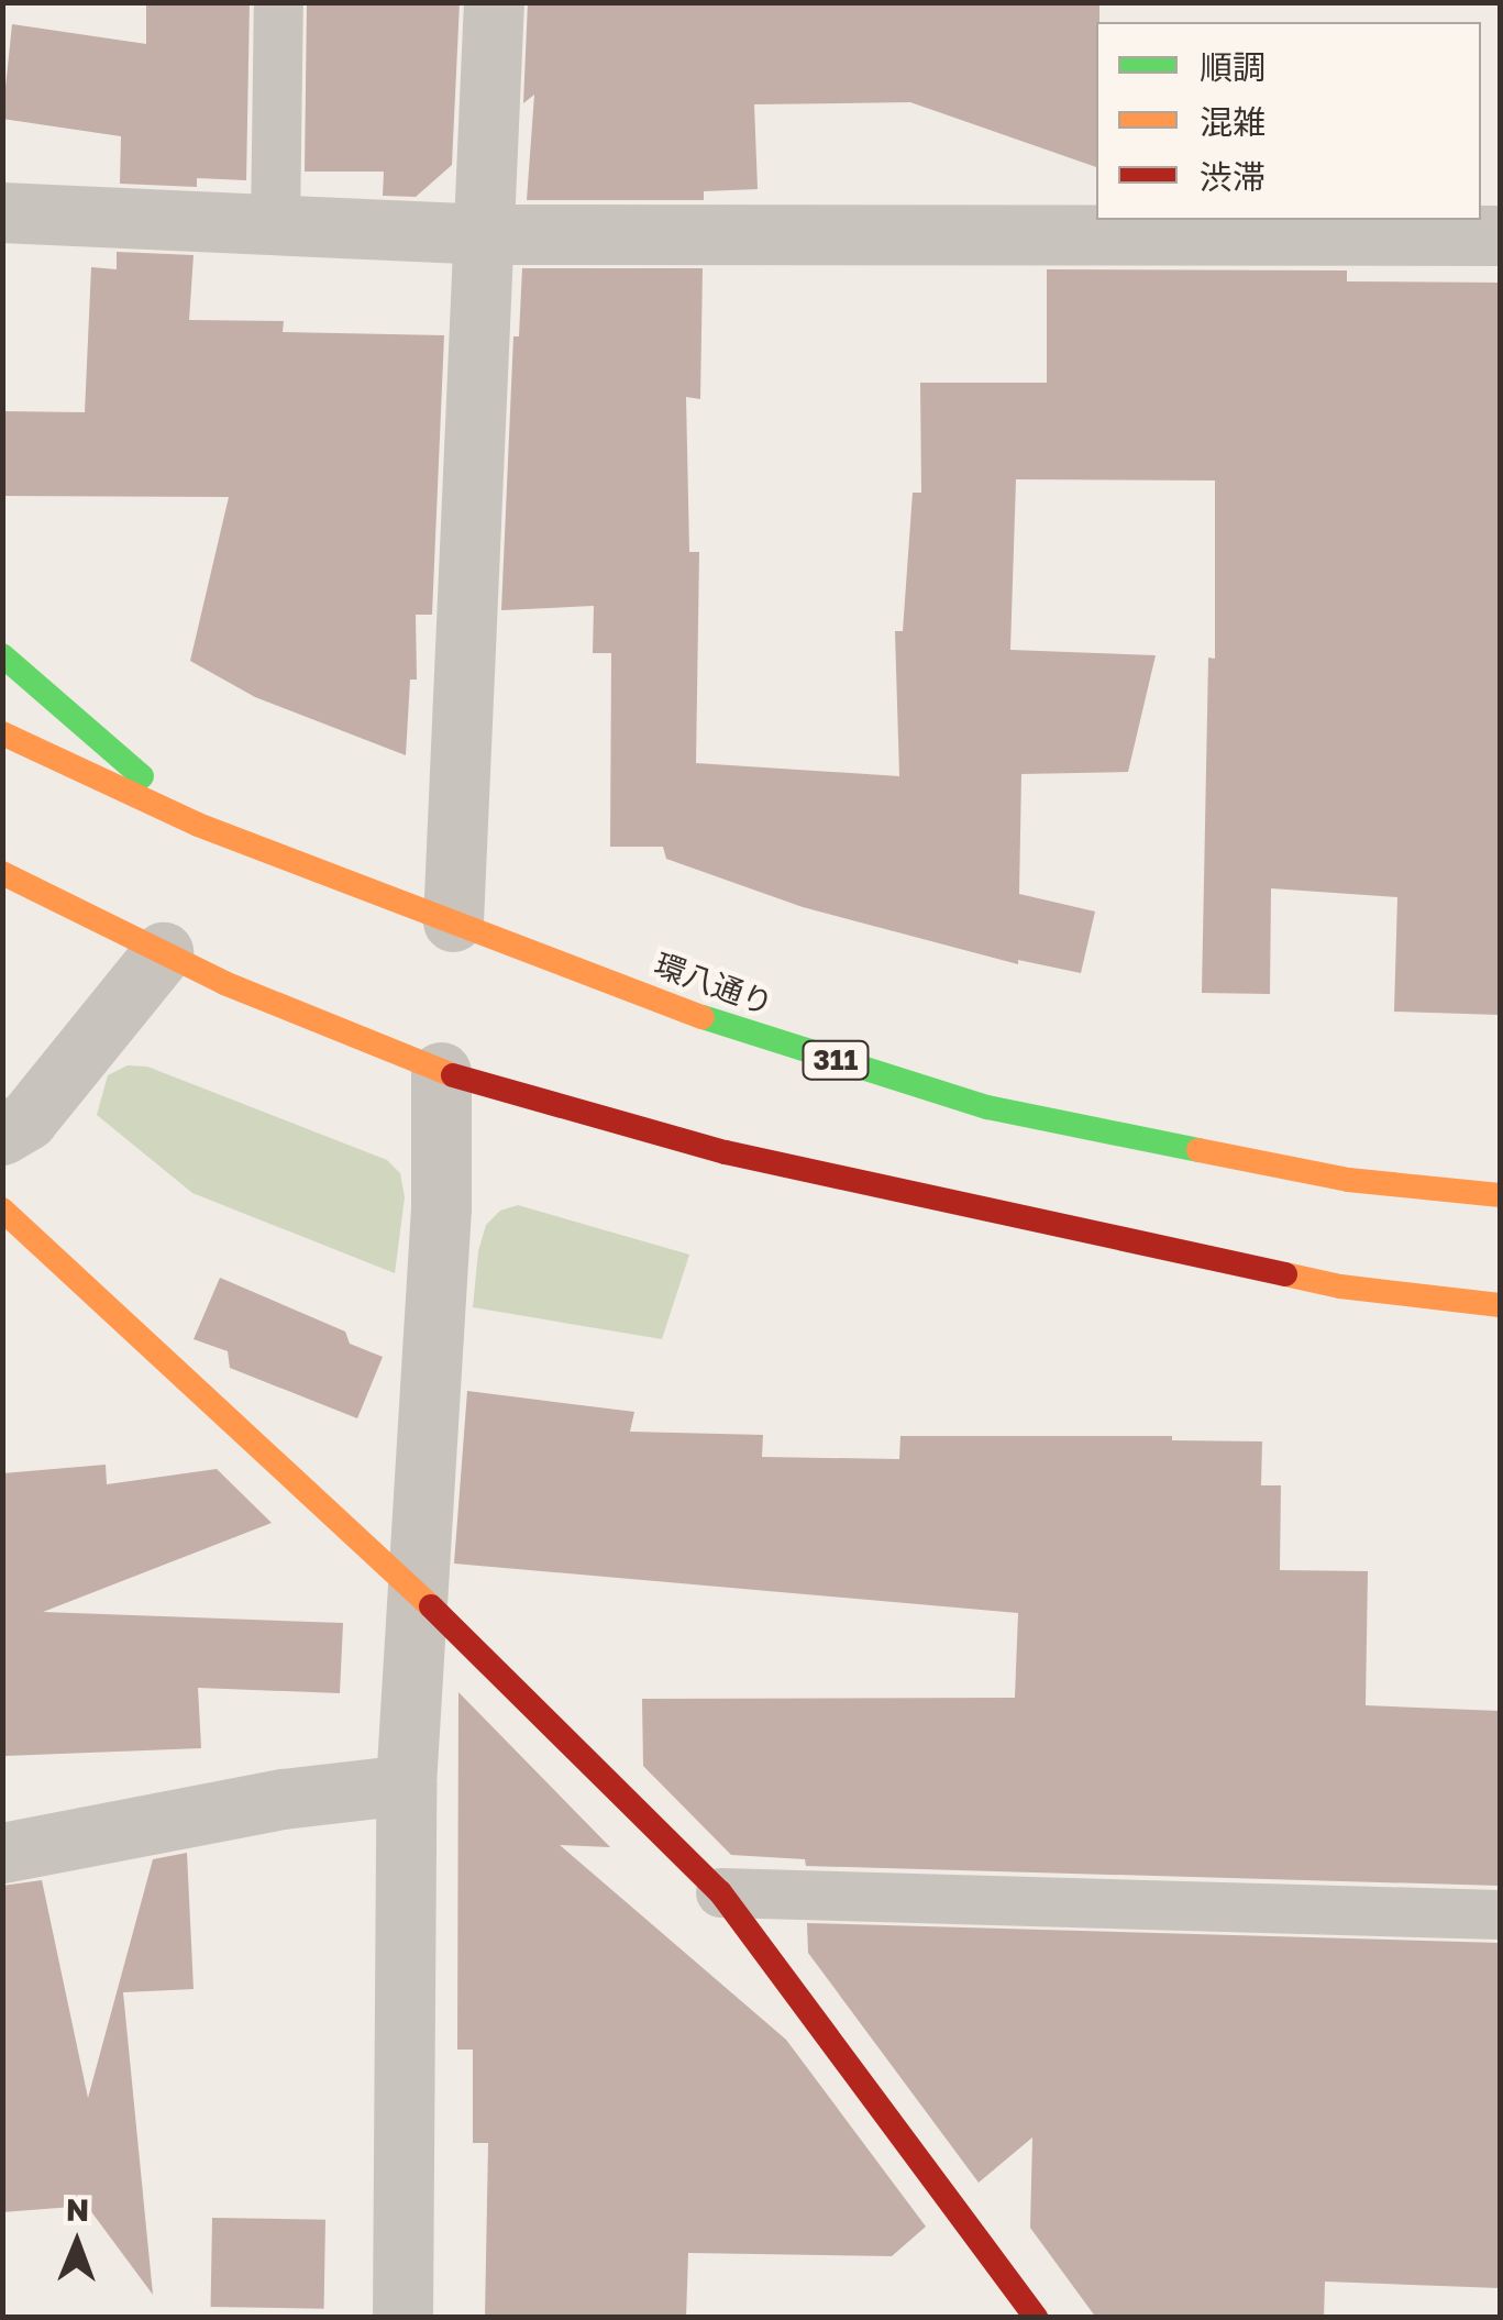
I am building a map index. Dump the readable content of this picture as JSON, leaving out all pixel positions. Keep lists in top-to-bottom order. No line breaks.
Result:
{"streets":{"main road":["環八通り","311"]},"legend":["順調","混雑","渋滞"],"north":"top"}
